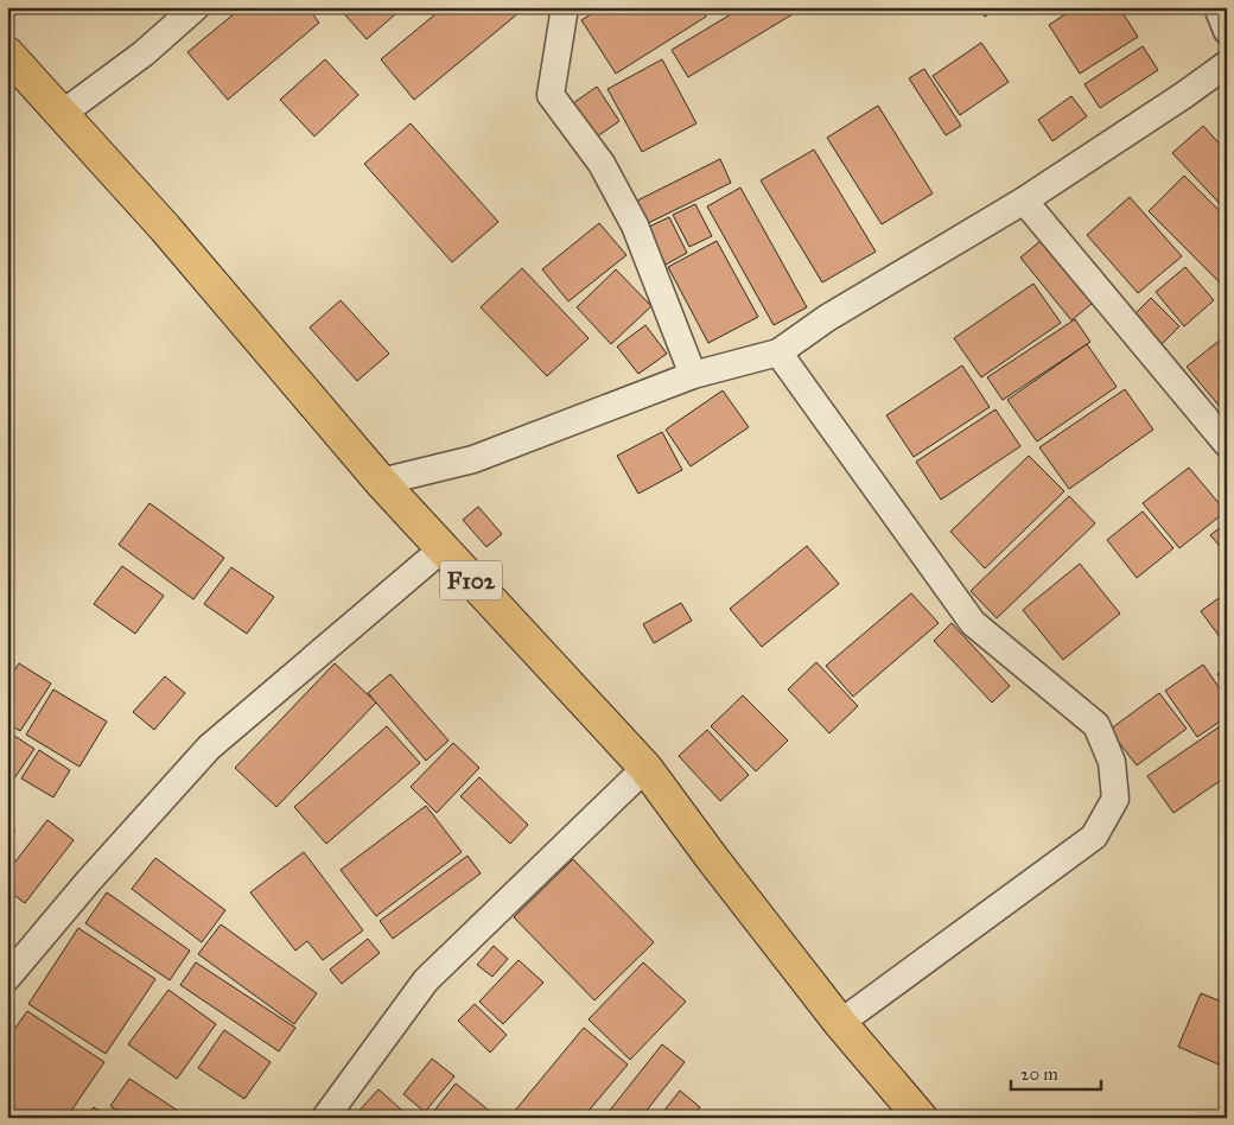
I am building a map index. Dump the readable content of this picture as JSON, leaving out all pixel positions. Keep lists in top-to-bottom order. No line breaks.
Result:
{"streets":{"main road":["F102"]},"scale_bar":"20 m"}
